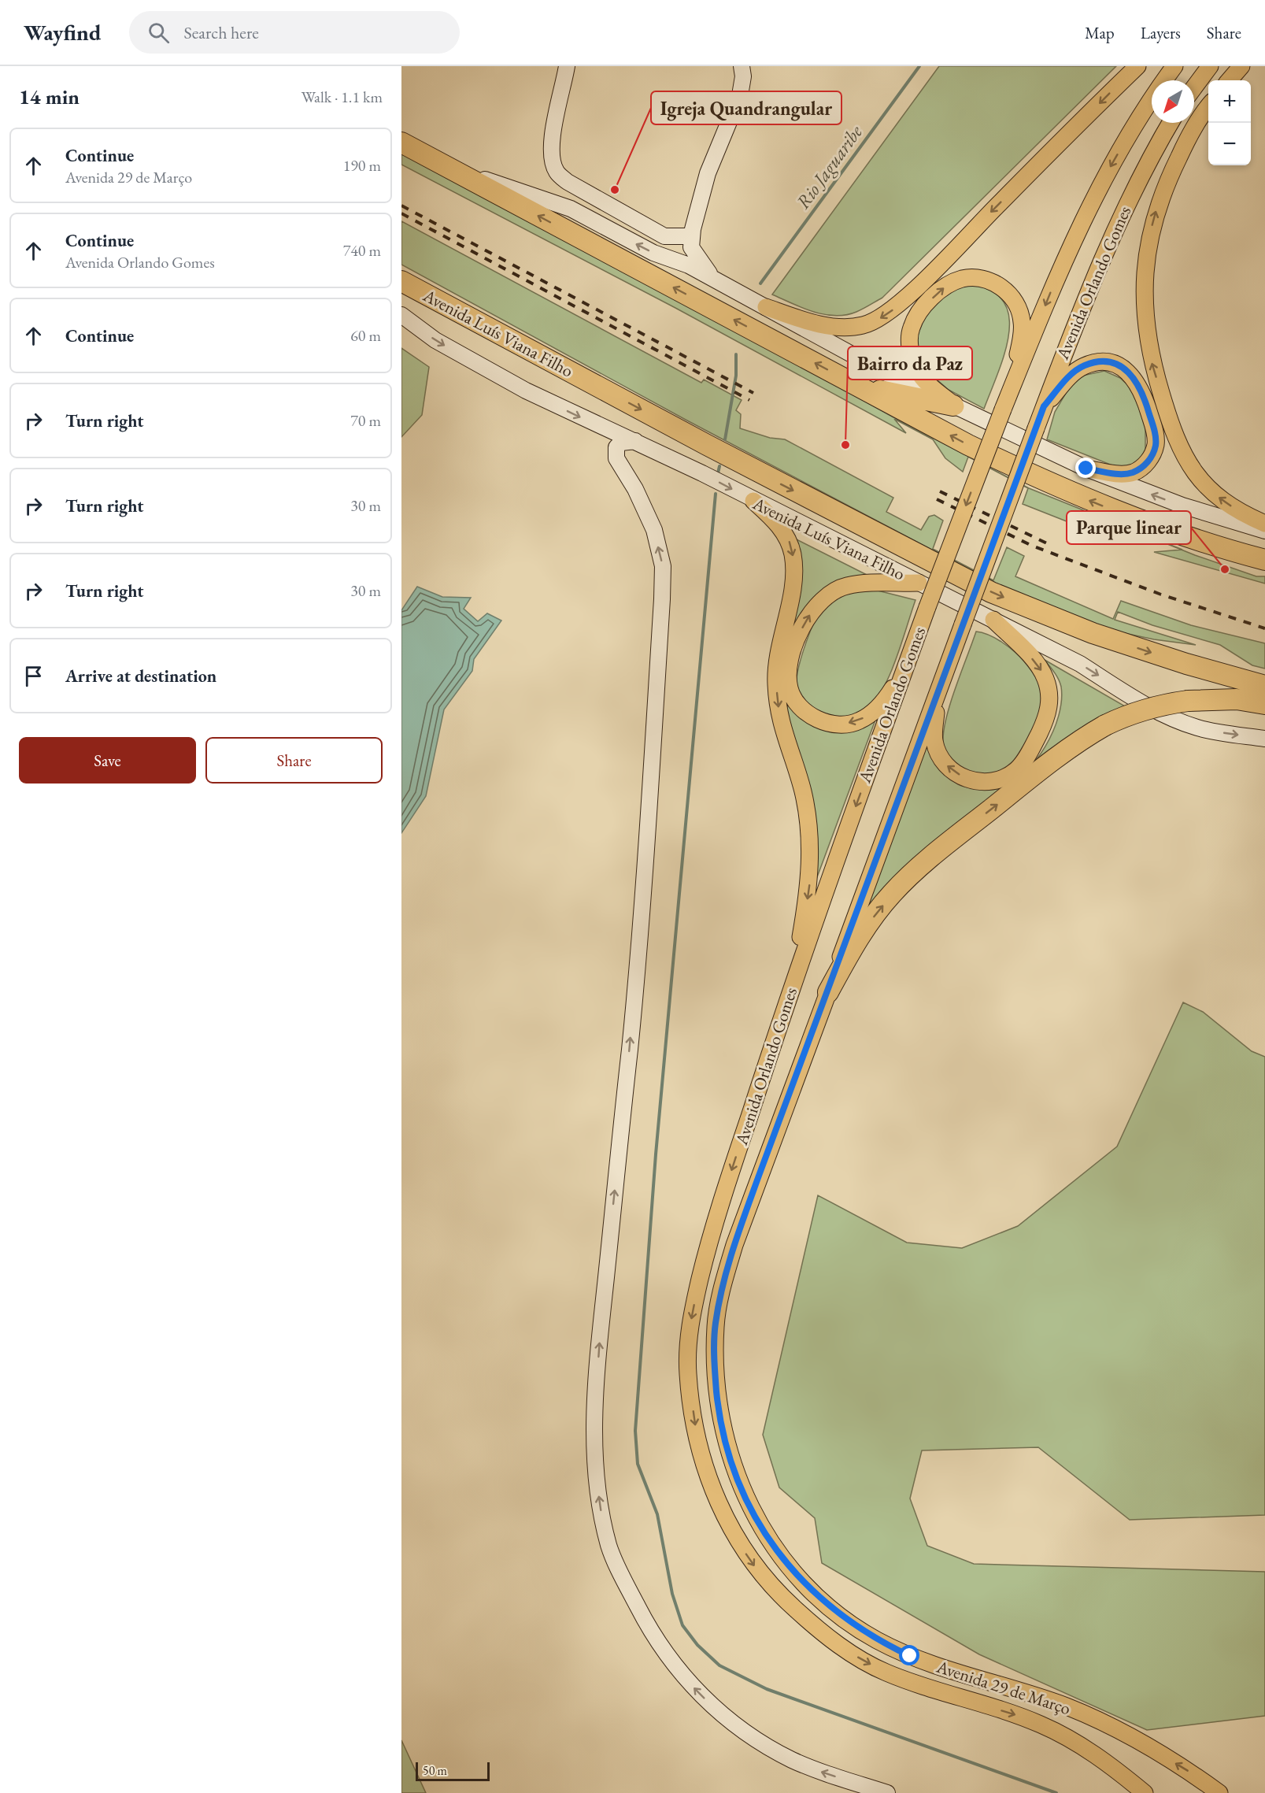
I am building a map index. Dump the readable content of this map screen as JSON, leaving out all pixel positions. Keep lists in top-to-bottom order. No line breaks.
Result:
{"streets":{"highway":["Avenida Luís Viana Filho"],"main road":["Avenida Orlando Gomes","Avenida 29 de Março"]},"crossings":[["Avenida Orlando Gomes","Avenida 29 de Março"]],"water":["Rio Jaguaribe"],"places":["Igreja Quandrangular","Bairro da Paz","Parque linear"],"scale_bar":"50 m","north":"bottom left","page":{"header":"Wayfind","search":"Search here","nav":["Map","Layers","Share"],"heading":["14 min","Walk · 1.1 km"],"map_buttons":["+","−"],"list":[["Continue","Avenida 29 de Março","190 m"],["Continue","Avenida Orlando Gomes","740 m"],["Continue","60 m"],["Turn right","70 m"],["Turn right","30 m"],["Turn right","30 m"],"Arrive at destination"],"buttons":["Save","Share"],"scale":"50 m"}}
